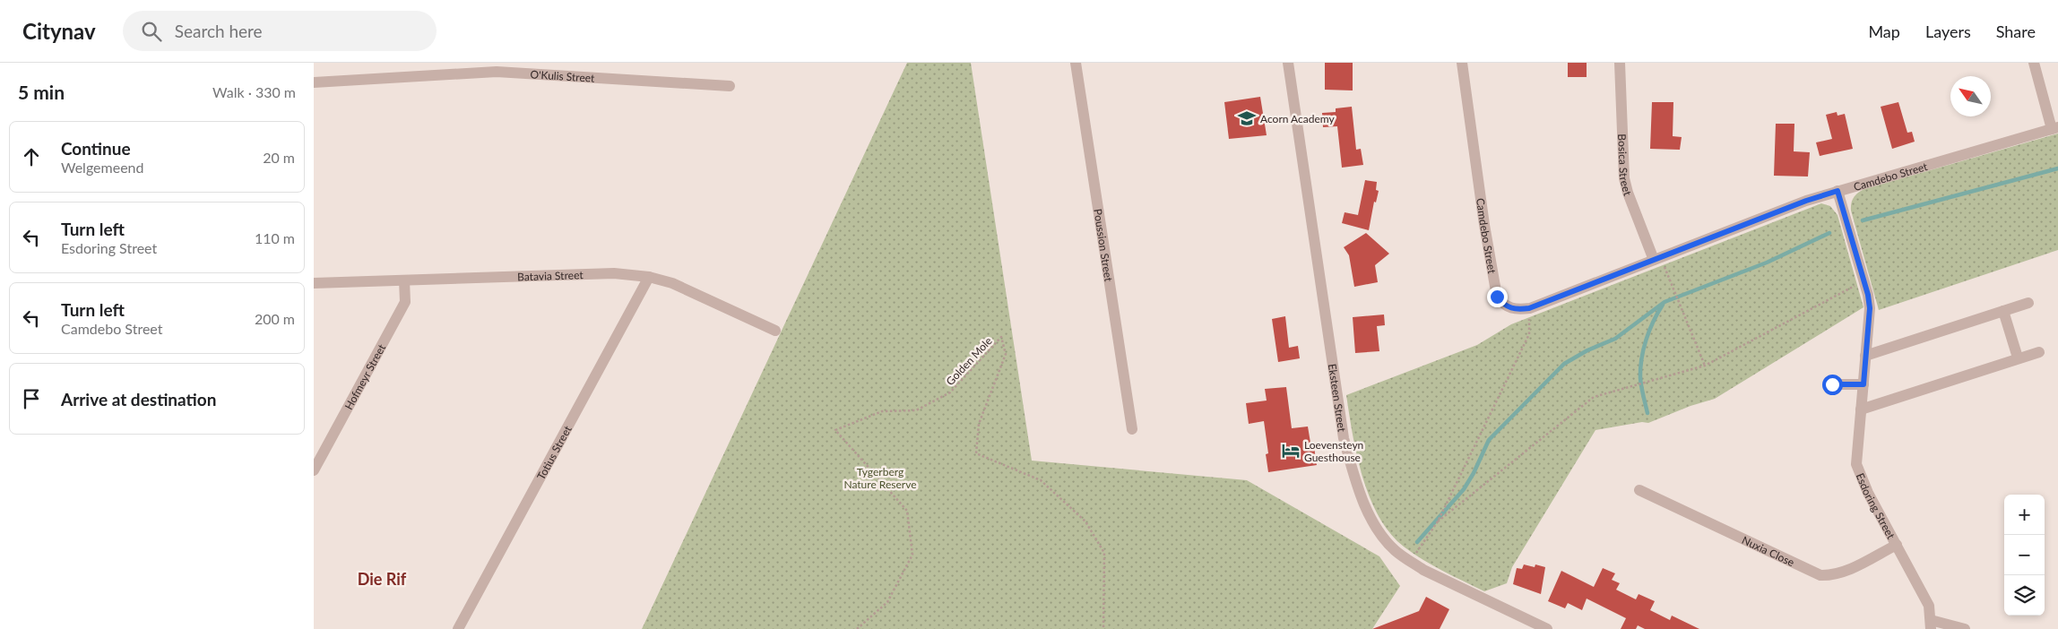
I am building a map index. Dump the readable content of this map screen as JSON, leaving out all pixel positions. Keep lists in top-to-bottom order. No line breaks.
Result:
{"streets":{"street":["O'Kulis Street","Bosica Street","Camdebo Street","Poussion Street","Batavia Street","Hofmeyr Street","Eksteen Street","Totius Street","Esdoring Street","Nuxia Close"],"path":["Golden Mole"]},"crossings":[["Bosica Street","Camdebo Street"],["Camdebo Street","Esdoring Street"],["Batavia Street","Hofmeyr Street"],["Batavia Street","Totius Street"],["Esdoring Street","Nuxia Close"]],"districts":["Die Rif"],"parks":["Tygerberg Nature Reserve"],"places":{"school or university":["Acorn Academy"],"hotel":["Loevensteyn Guesthouse"]},"north":"top left","page":{"header":"Citynav","search":"Search here","nav":["Map","Layers","Share"],"heading":["5 min","Walk · 330 m"],"list":[["Continue","Welgemeend","20 m"],["Turn left","Esdoring Street","110 m"],["Turn left","Camdebo Street","200 m"],"Arrive at destination"],"map_buttons":["+","−"]}}
